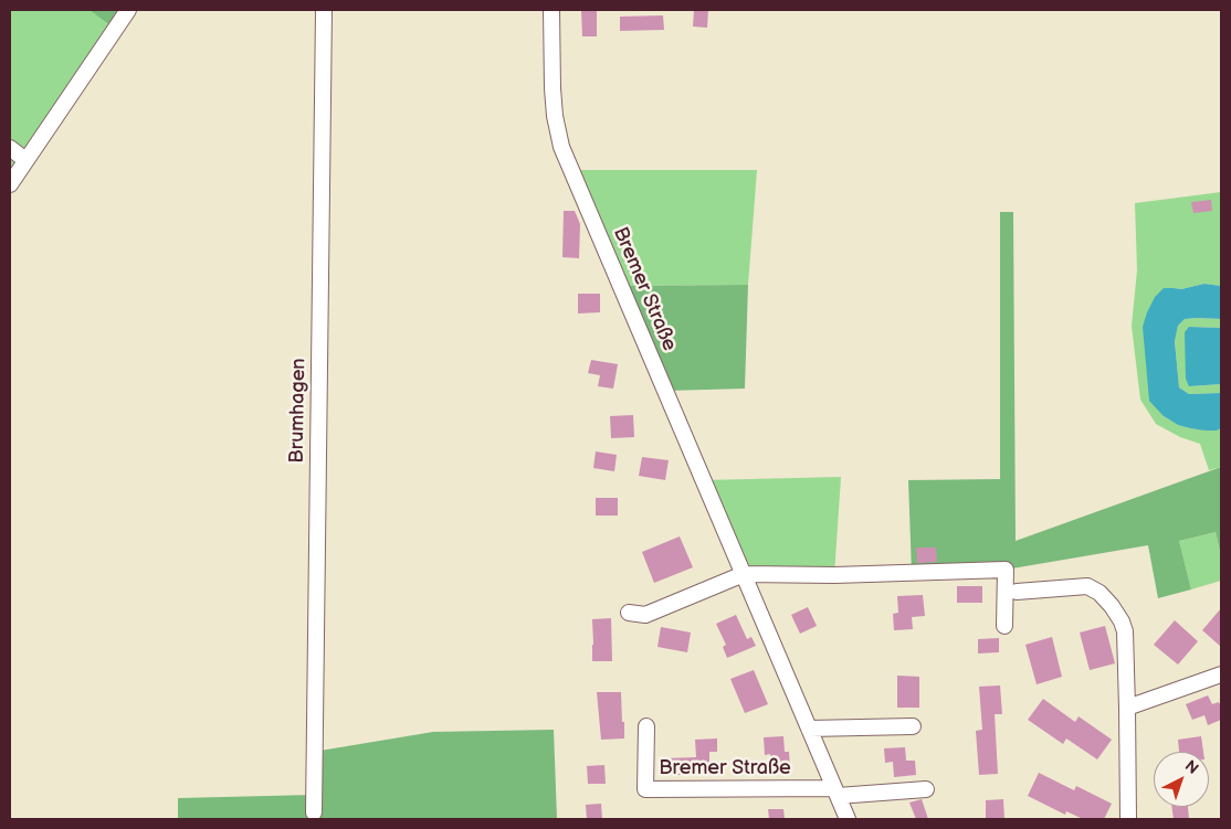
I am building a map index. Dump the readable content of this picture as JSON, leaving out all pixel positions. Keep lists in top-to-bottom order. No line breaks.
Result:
{"streets":{"street":["Bremer Straße","Brumhagen"]},"north":"top right"}
